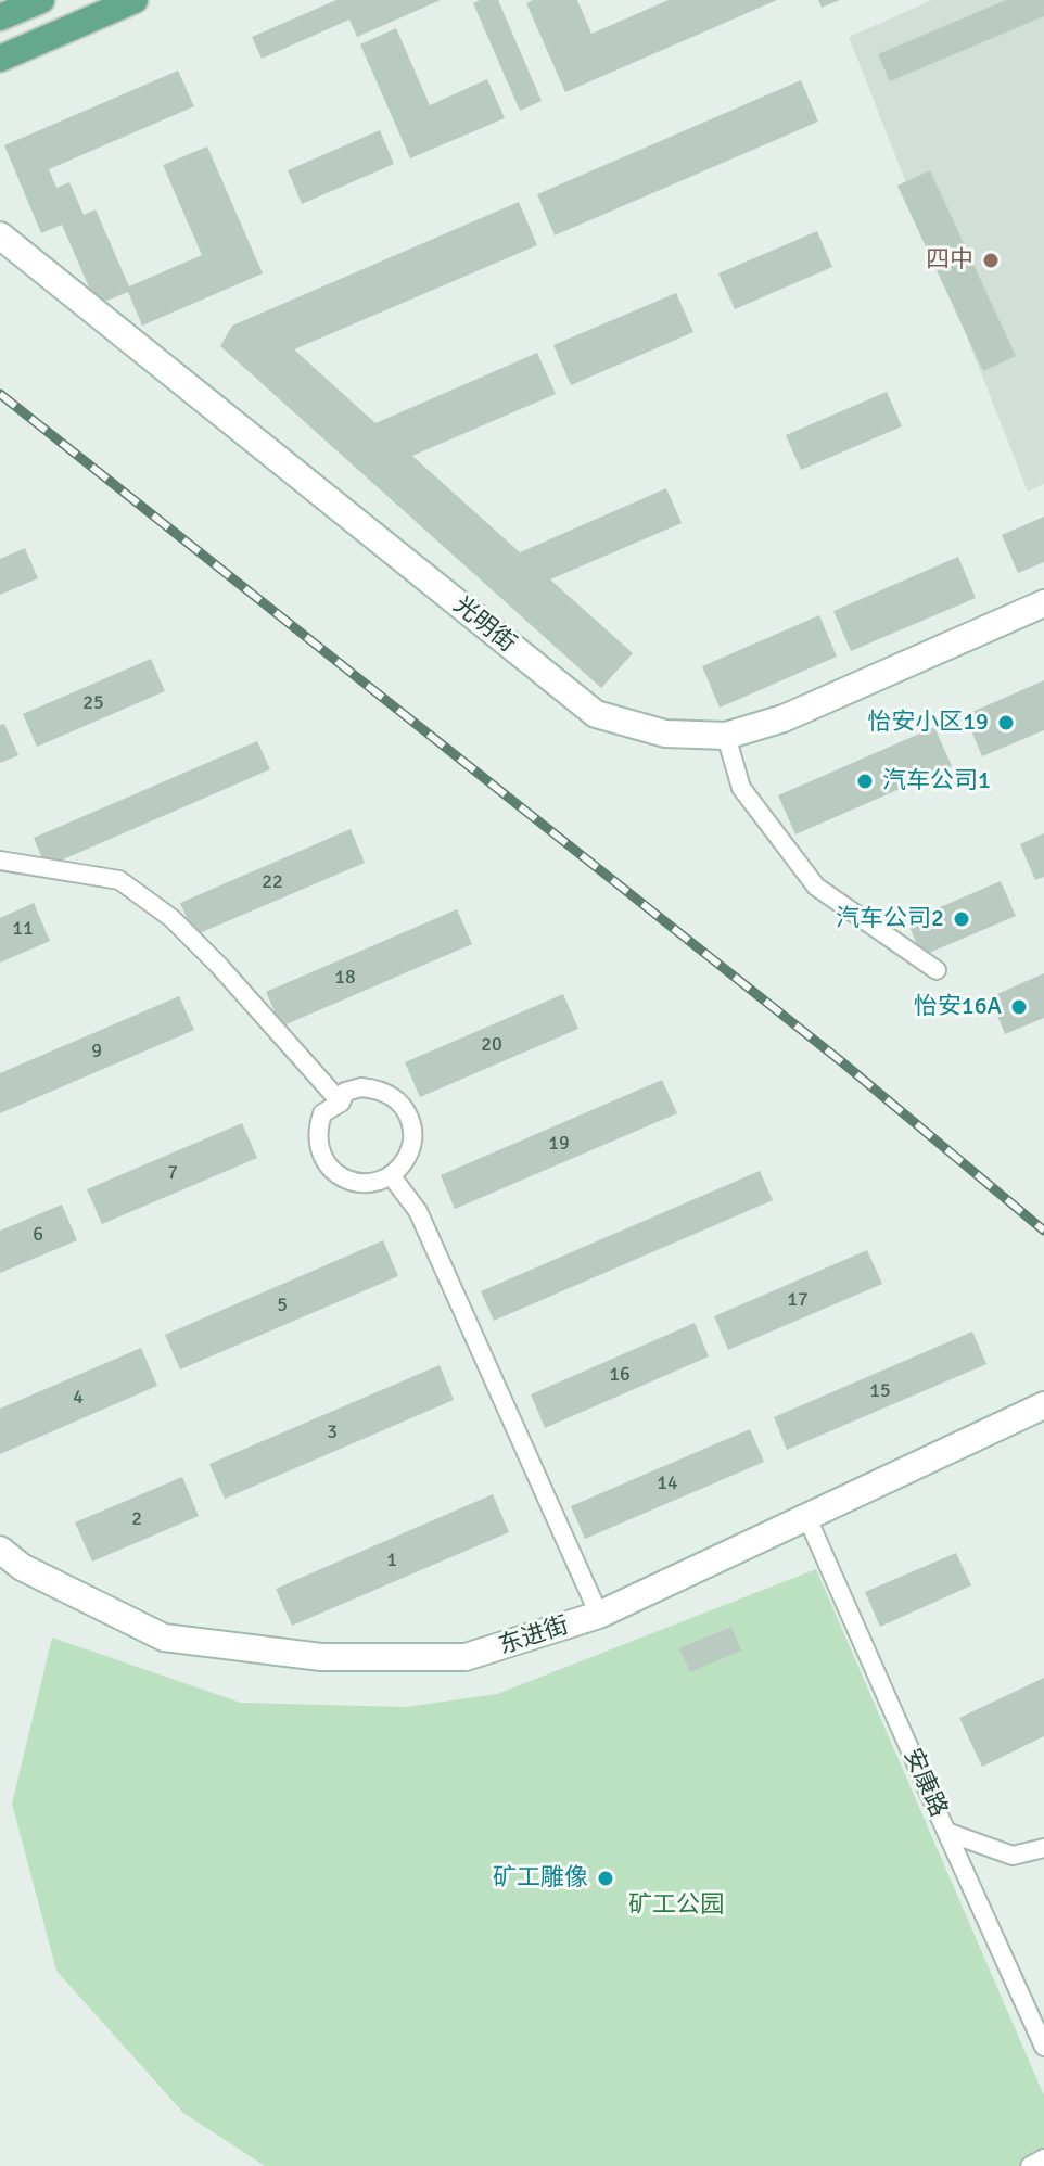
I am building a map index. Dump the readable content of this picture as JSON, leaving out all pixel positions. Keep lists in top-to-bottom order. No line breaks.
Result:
{"streets":{"main road":["光明街","东进街"],"street":["安康路"]},"crossings":[["东进街","安康路"]],"parks":["矿工公园"],"places":["四中","怡安小区19","汽车公司1","汽车公司2","怡安16A","矿工雕像"],"house_numbers":["25","22","11","18","20","9","19","7","6","17","5","16","15","4","3","14","2","1"]}
